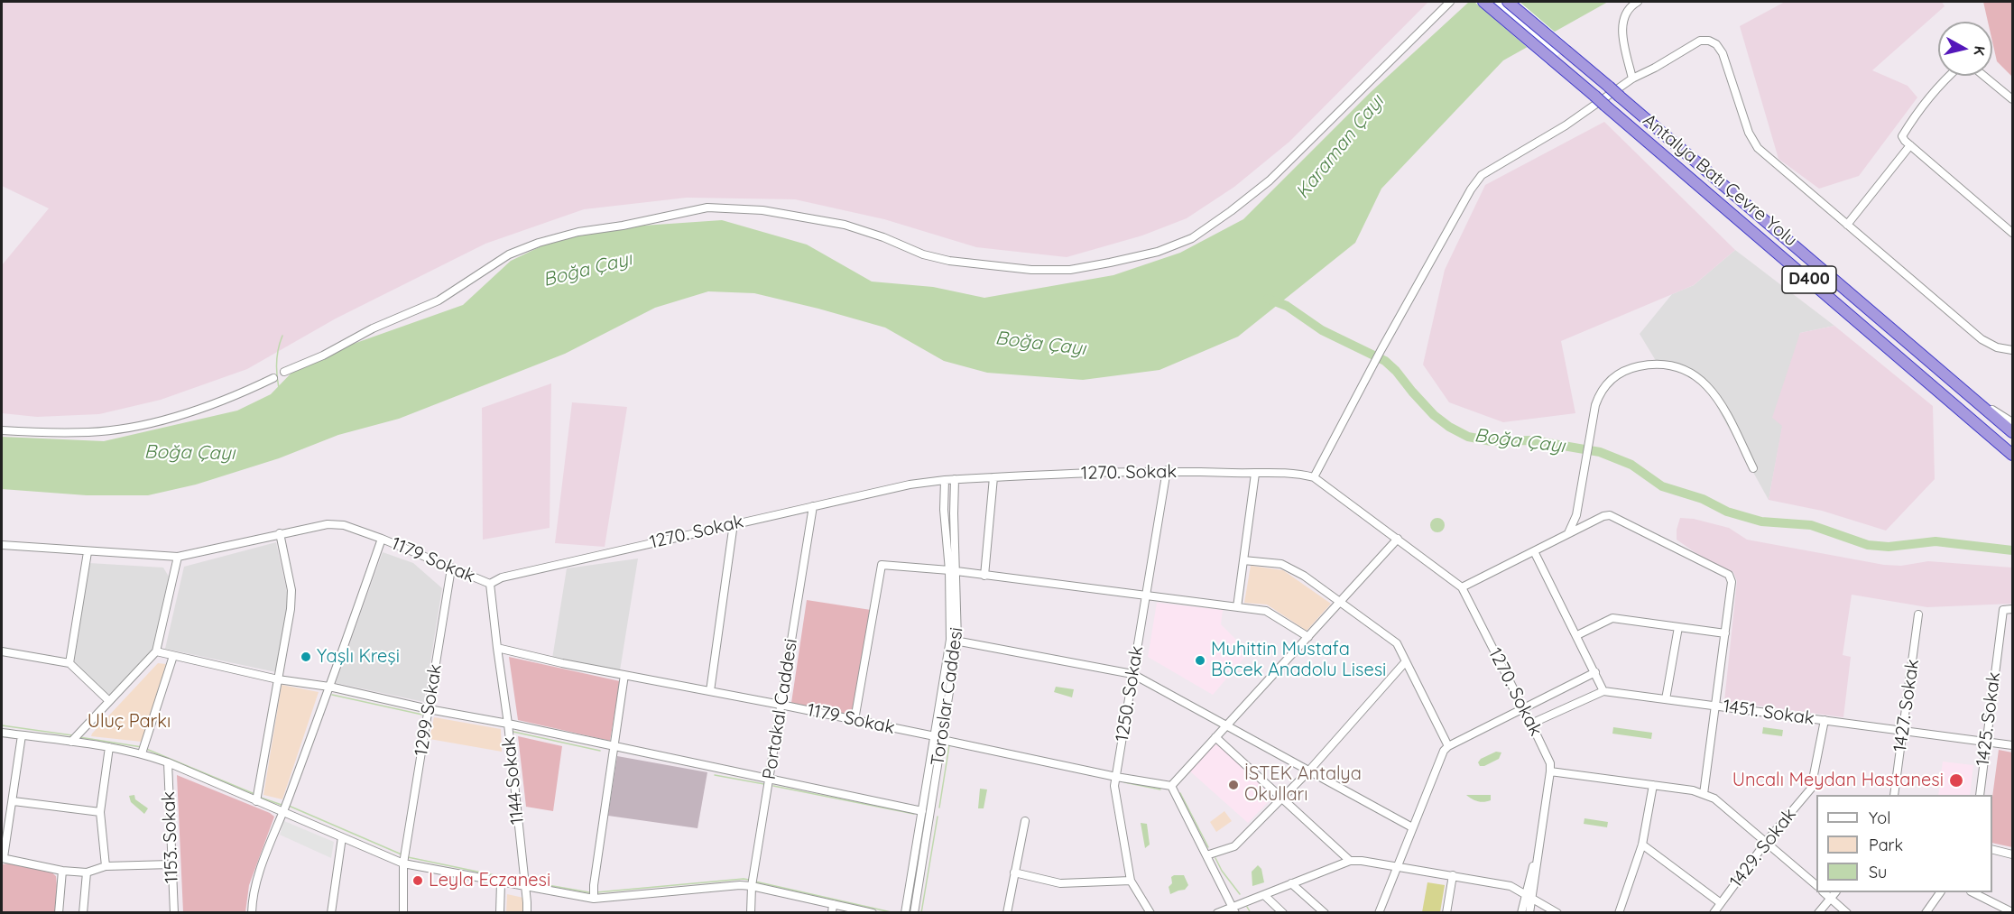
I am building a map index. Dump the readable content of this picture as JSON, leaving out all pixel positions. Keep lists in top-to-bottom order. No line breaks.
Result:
{"streets":{"highway":["Antalya Batı Çevre Yolu","D400"],"street":["1270. Sokak","1179 Sokak","1250. Sokak","Toroslar Caddesi","1427. Sokak","Portakal Caddesi","1299 Sokak","1451. Sokak","1425. Sokak","1144 Sokak","1153. Sokak","1429. Sokak"]},"crossings":[["1270. Sokak","1179 Sokak"],["1270. Sokak","1250. Sokak"],["1270. Sokak","Toroslar Caddesi"],["1270. Sokak","Portakal Caddesi"],["1179 Sokak","1250. Sokak"],["1179 Sokak","Toroslar Caddesi"],["1179 Sokak","Portakal Caddesi"],["1179 Sokak","1299 Sokak"],["1179 Sokak","1144 Sokak"],["1427. Sokak","1451. Sokak"],["1451. Sokak","1425. Sokak"],["1451. Sokak","1429. Sokak"]],"water":["Karaman Çayı","Boğa Çayı"],"parks":["Uluç Parkı"],"places":["Yaşlı Kreşi","Muhittin Mustafa Böcek Anadolu Lisesi","Uncalı Meydan Hastanesi","İSTEK Antalya Okulları","Leyla Eczanesi"],"legend":["Yol","Park","Su"],"north":"right"}
